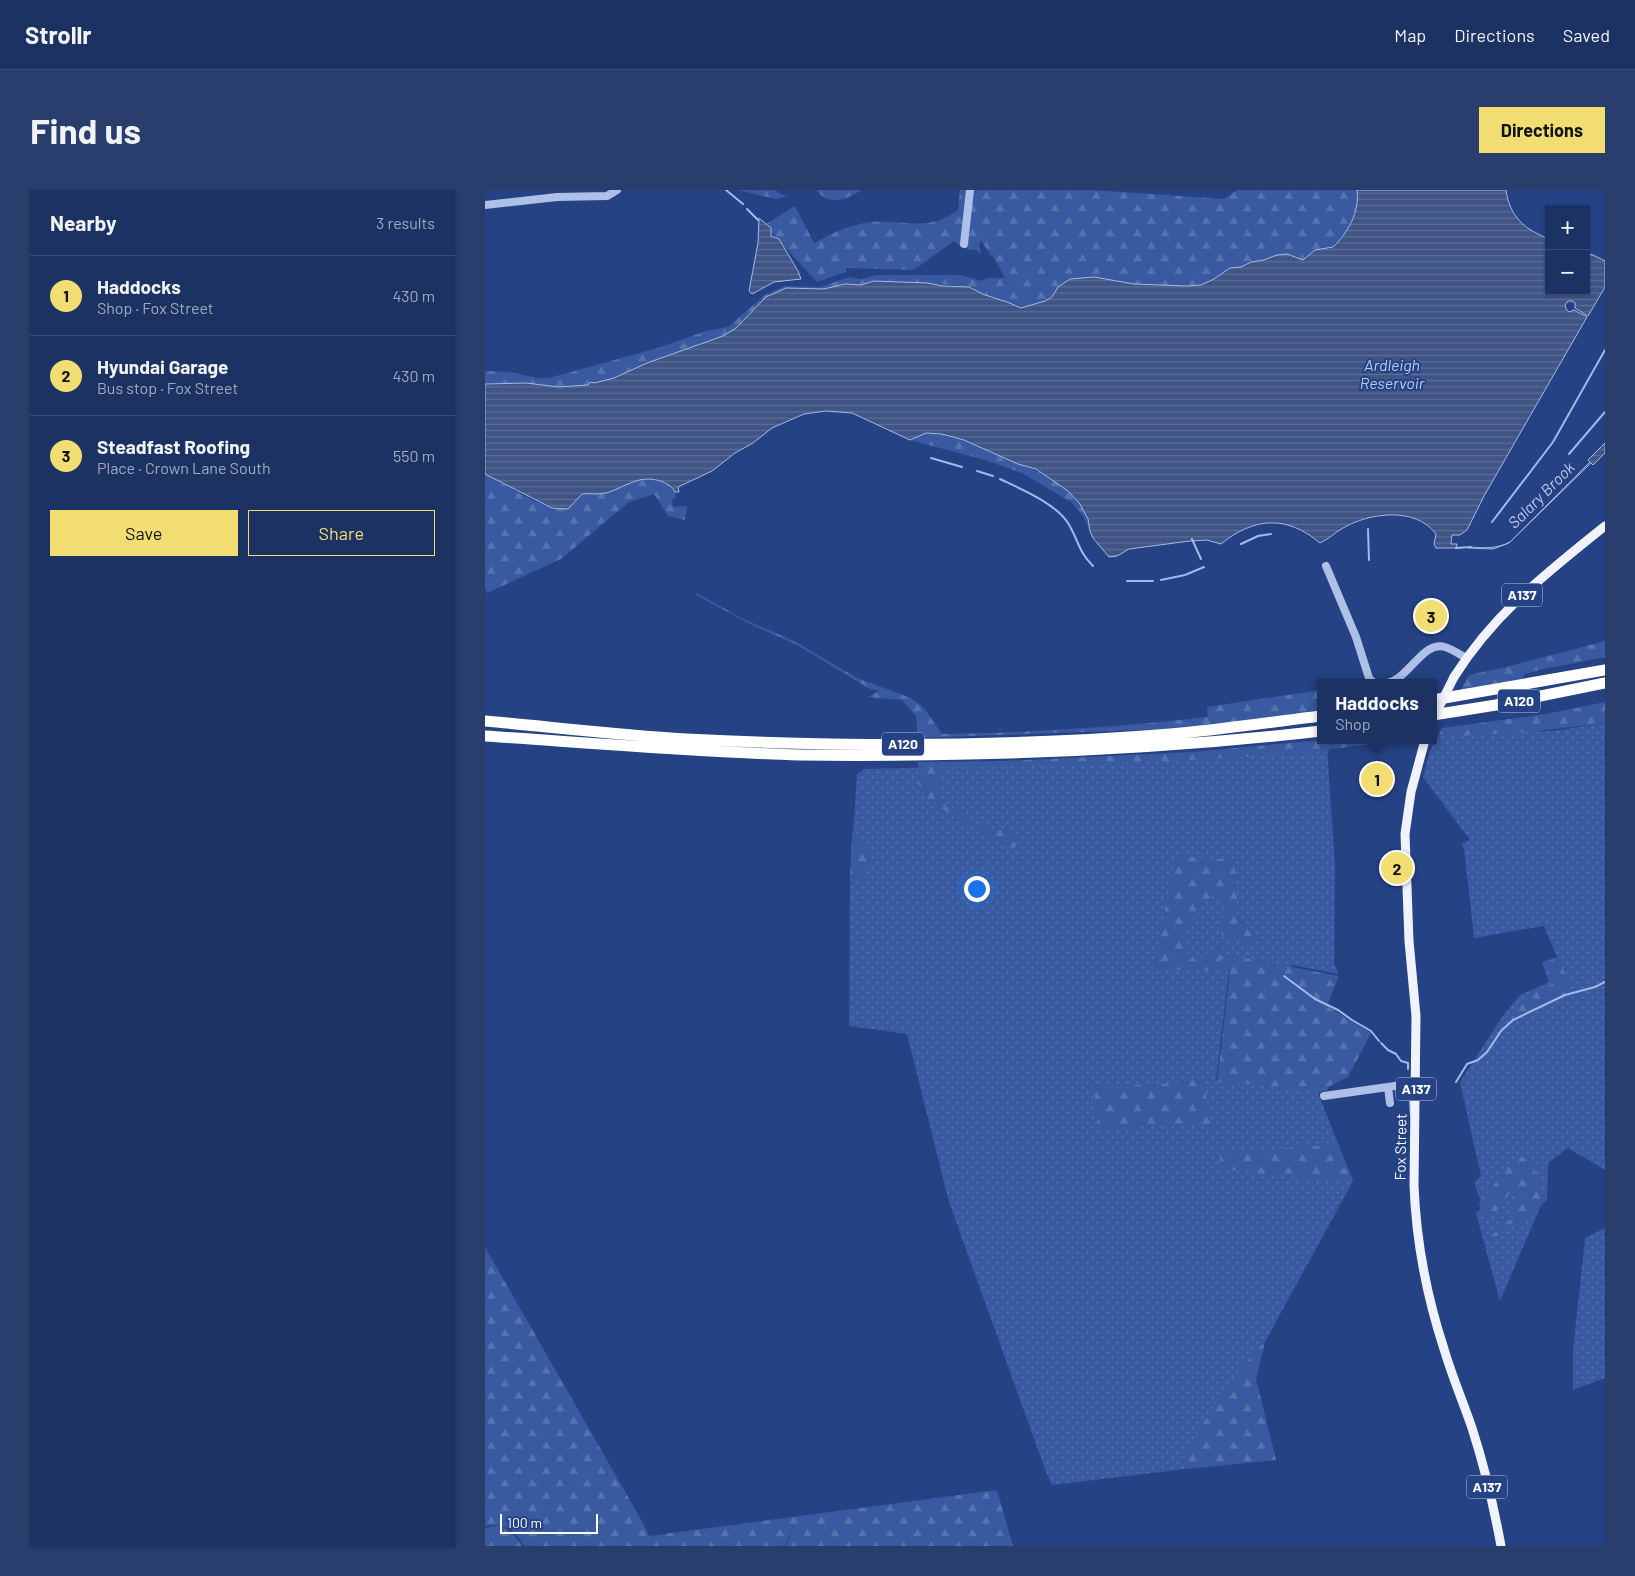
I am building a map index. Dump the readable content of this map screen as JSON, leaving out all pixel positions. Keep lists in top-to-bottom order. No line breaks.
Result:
{"streets":{"highway":["A120"],"main road":["A137","Fox Street"]},"water":["Ardleigh Reservoir","Salary Brook"],"scale_bar":"100 m","page":{"header":"Strollr","nav":["Map","Directions","Saved"],"buttons":["Directions",["Save","Share"]],"title":"Find us","heading":["Nearby","3 results"],"map_buttons":["+","−"],"list":[{"mark":"1","name":"Haddocks","note":"Shop · Fox Street","value":"430 m"},{"mark":"2","name":"Hyundai Garage","note":"Bus stop · Fox Street","value":"430 m"},{"mark":"3","name":"Steadfast Roofing","note":"Place · Crown Lane South","value":"550 m"}],"pins":["3","1","2"],"popup":["Haddocks","Shop"],"scale":"100 m"}}
